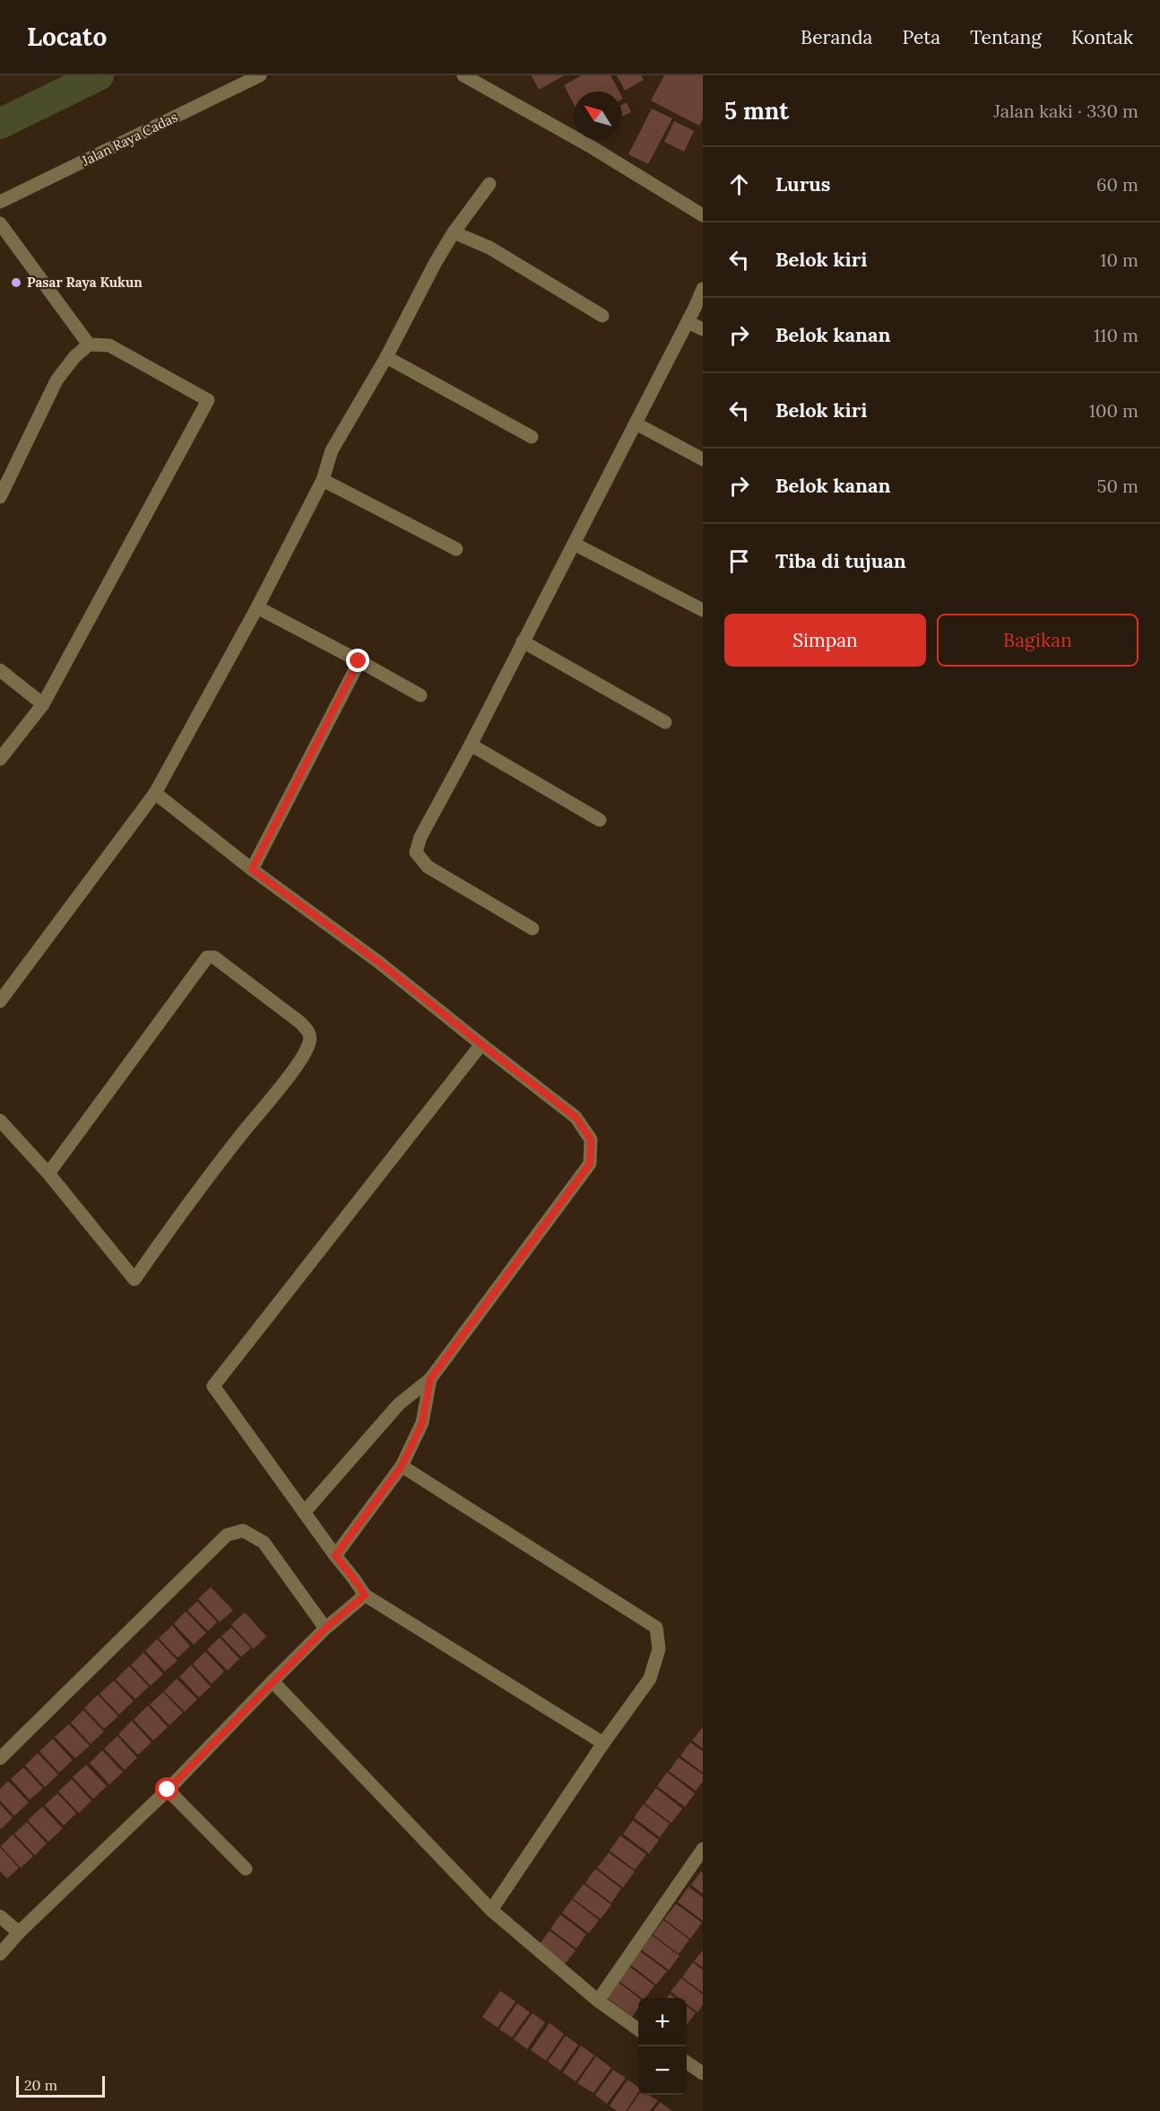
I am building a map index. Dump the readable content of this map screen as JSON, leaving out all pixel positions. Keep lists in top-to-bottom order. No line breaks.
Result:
{"streets":{"street":["Jalan Raya Cadas"]},"places":["Pasar Raya Kukun"],"scale_bar":"20 m","north":"top left","page":{"header":"Locato","nav":["Beranda","Peta","Tentang","Kontak"],"heading":["5 mnt","Jalan kaki · 330 m"],"list":[["Lurus","60 m"],["Belok kiri","10 m"],["Belok kanan","110 m"],["Belok kiri","100 m"],["Belok kanan","50 m"],"Tiba di tujuan"],"buttons":["Simpan","Bagikan"],"map_buttons":["+","−"],"scale":"20 m"}}
